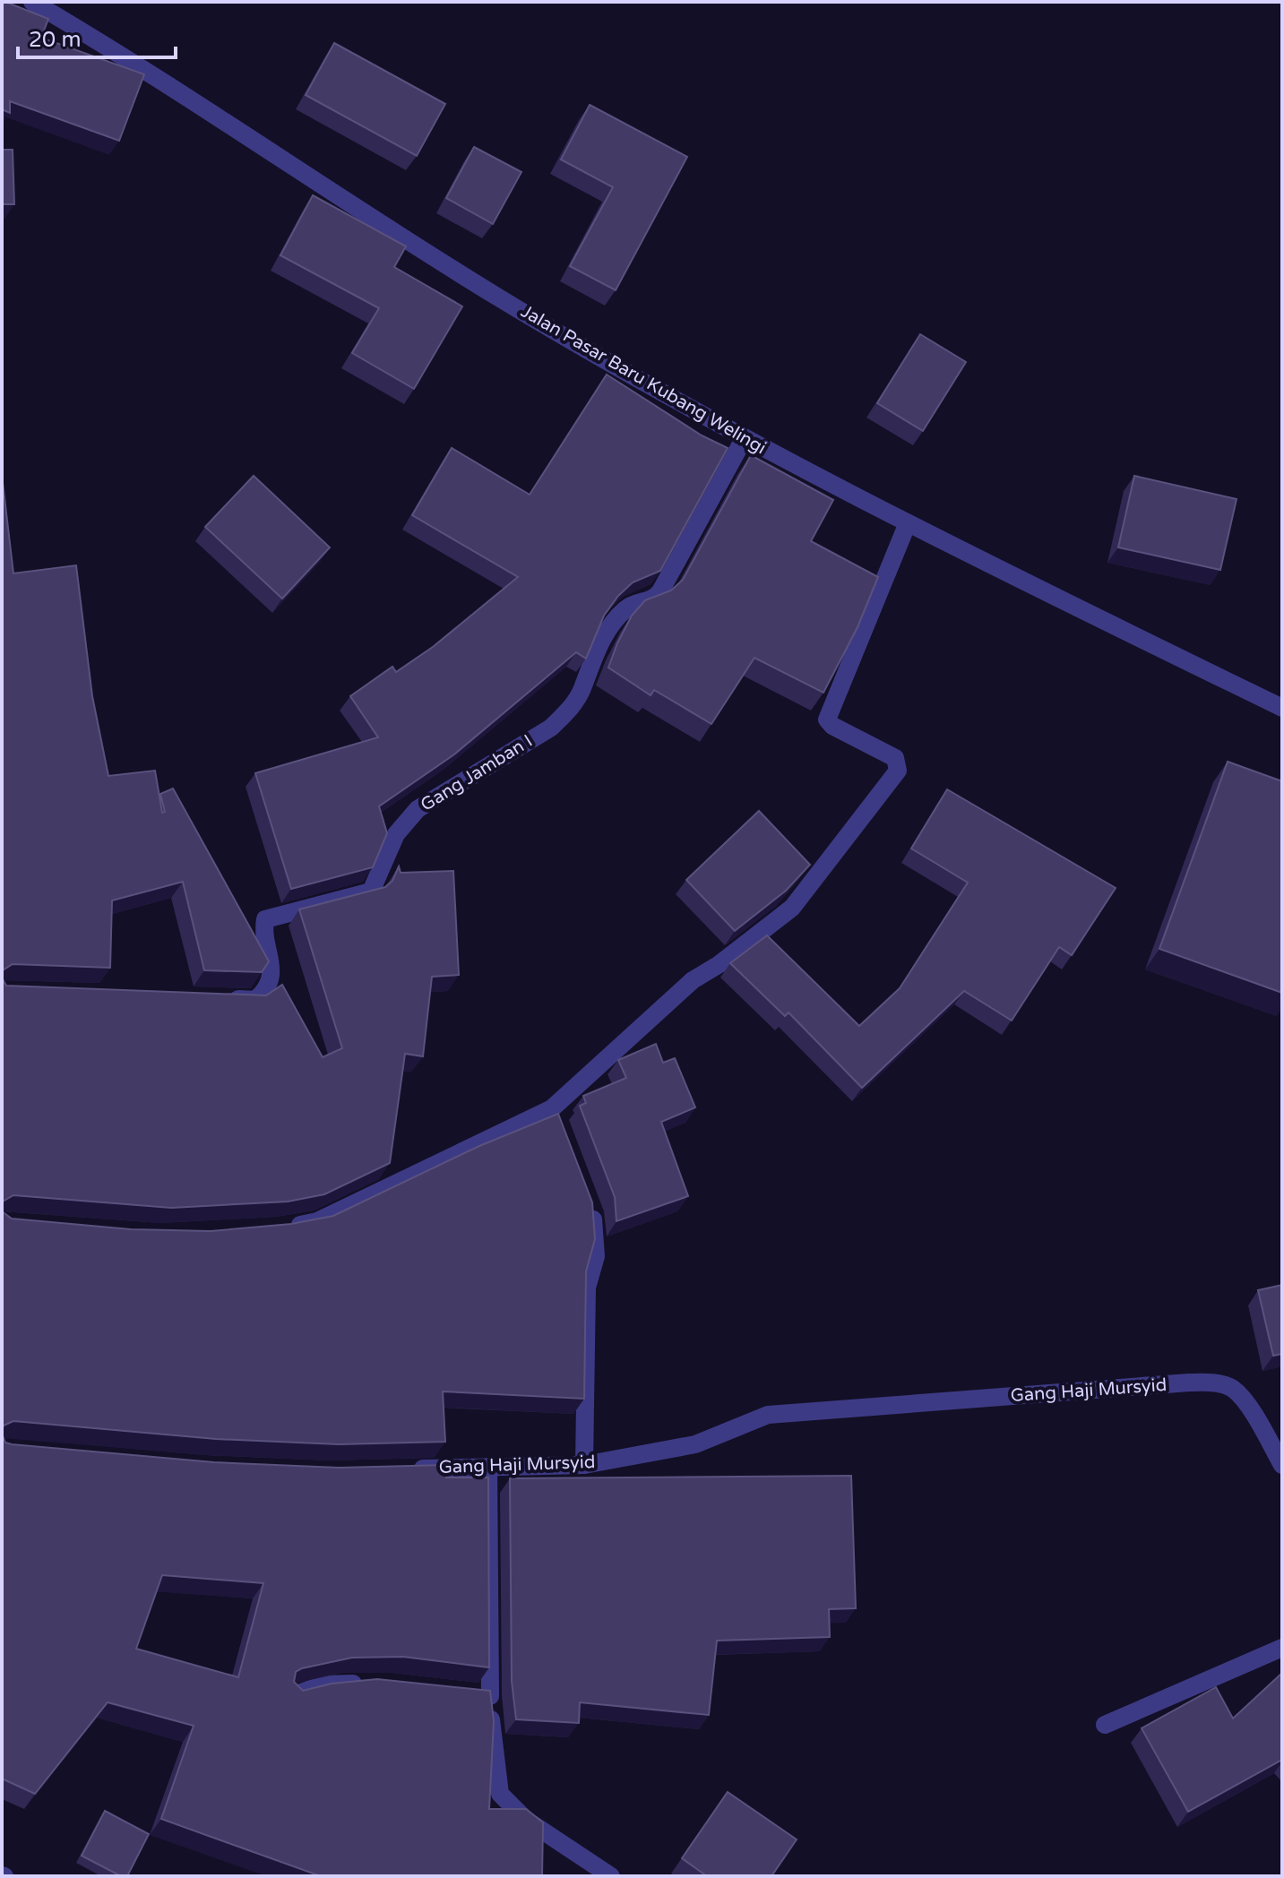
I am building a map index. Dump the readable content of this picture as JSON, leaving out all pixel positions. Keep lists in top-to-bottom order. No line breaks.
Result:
{"streets":{"street":["Jalan Pasar Baru Kubang Welingi","Gang Jamban I","Gang Haji Mursyid"]},"crossings":[["Jalan Pasar Baru Kubang Welingi","Gang Jamban I"]],"scale_bar":"20 m"}
